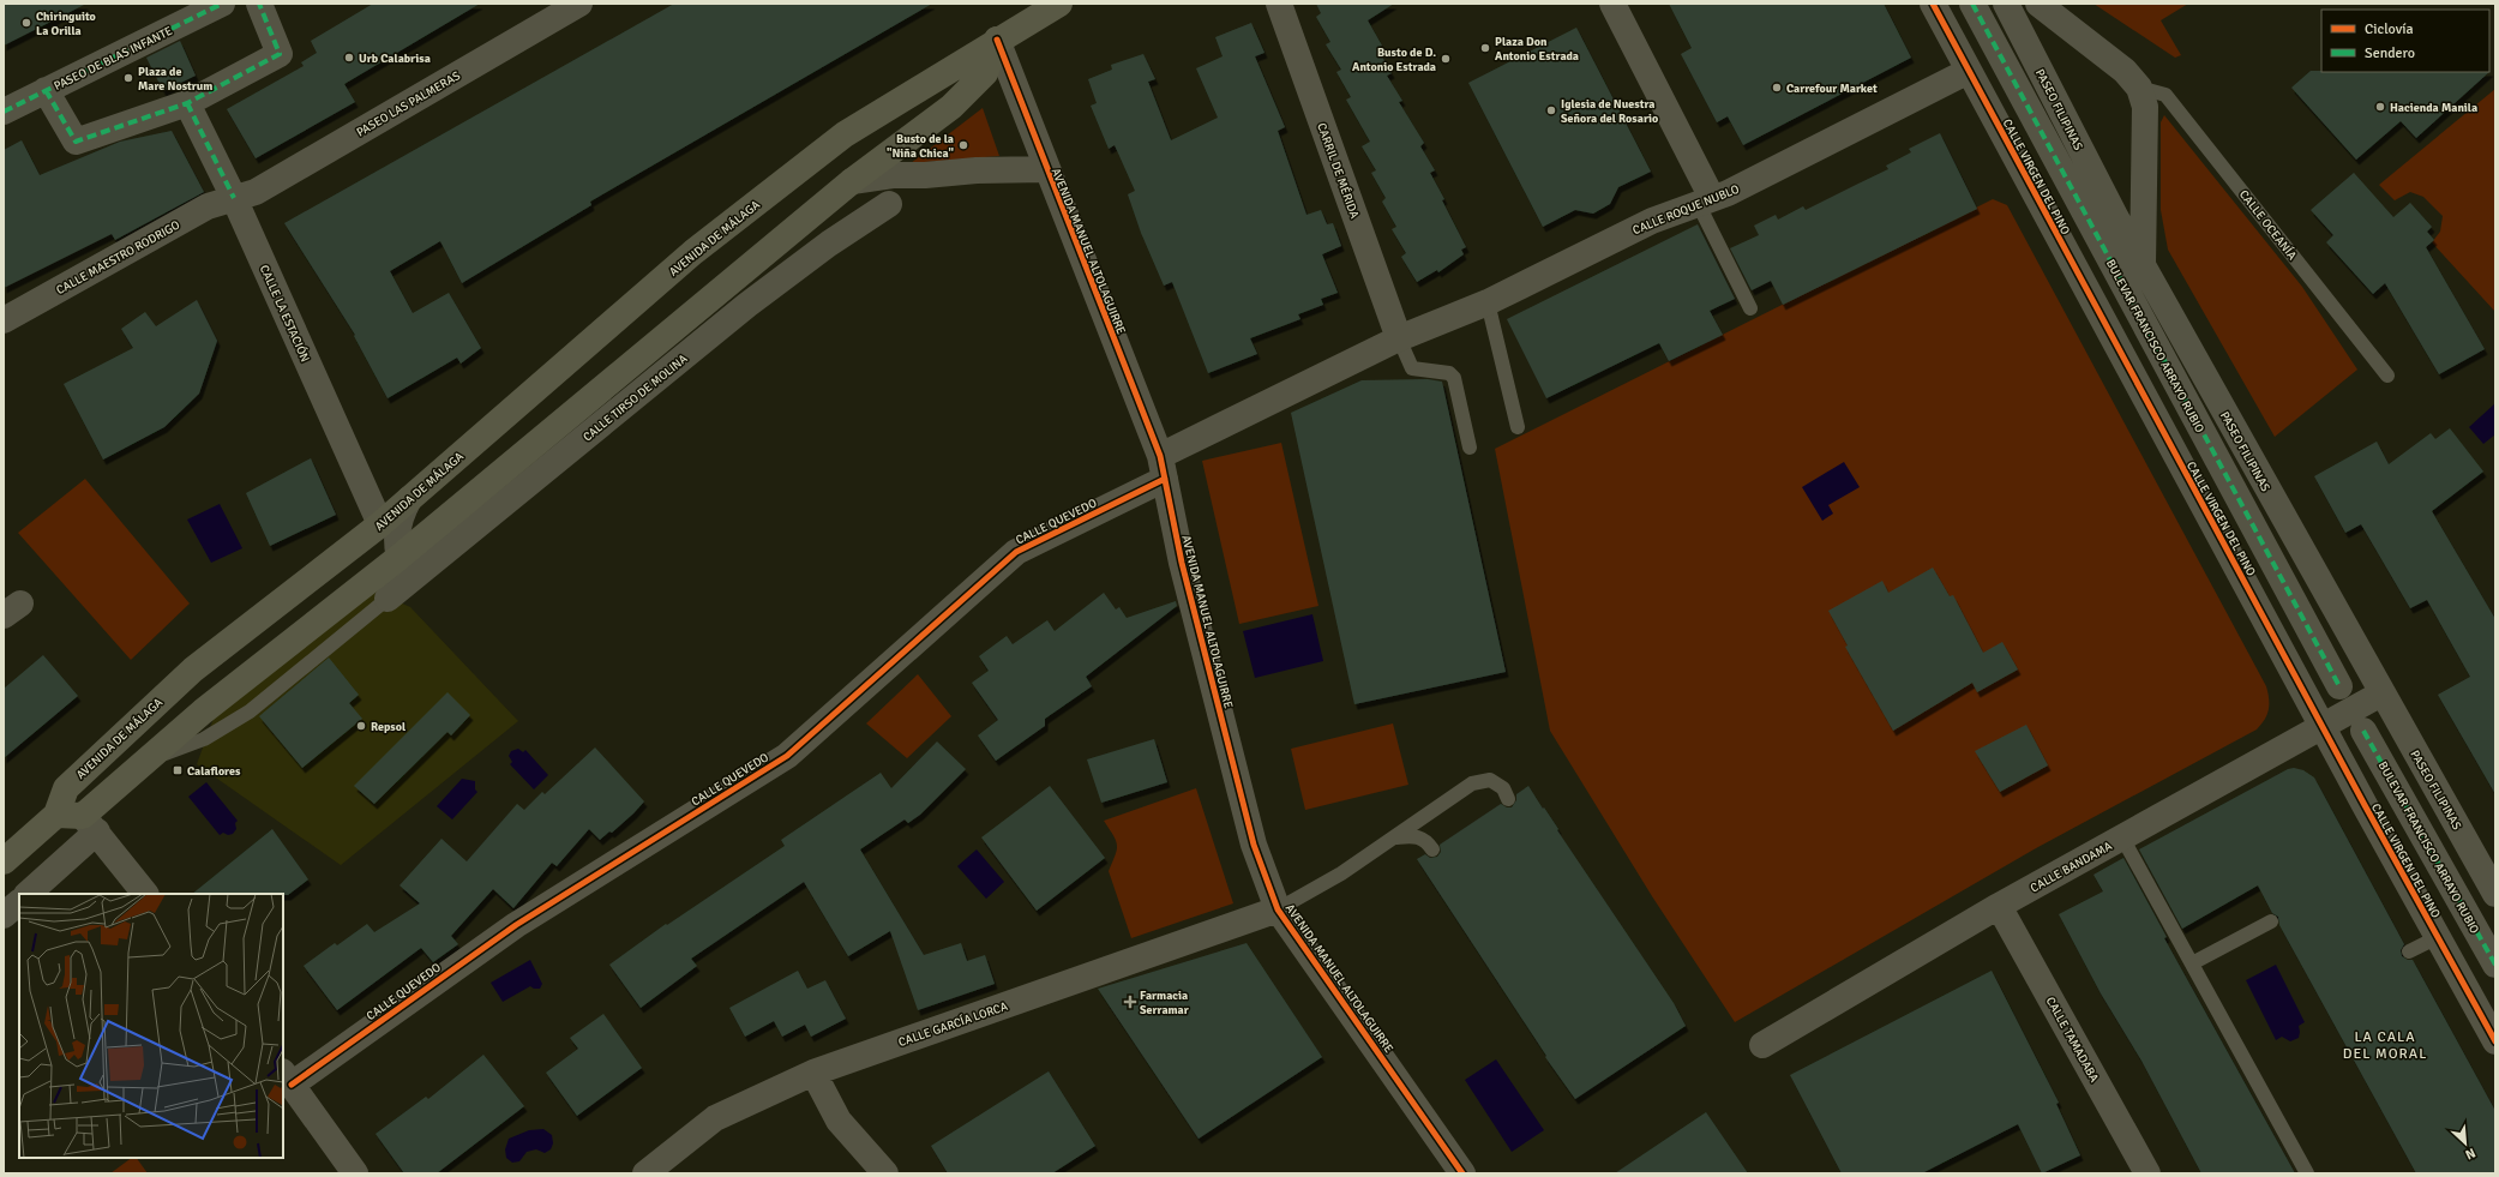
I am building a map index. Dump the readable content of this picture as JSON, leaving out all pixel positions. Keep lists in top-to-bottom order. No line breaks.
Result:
{"streets":{"main road":["AVENIDA DE MÁLAGA"],"street":["PASEO DE BLAS INFANTE","PASEO LAS PALMERAS","PASEO FILIPINAS","CARRIL DE MÉRIDA","CALLE VIRGEN DEL PINO","CALLE ROQUE NUBLO","AVENIDA MANUEL ALTOLAGUIRRE","CALLE MAESTRO RODRIGO","CALLE LA ESTACIÓN","BULEVAR FRANCISCO ARRAYO RUBIO","CALLE TIRSO DE MOLINA","CALLE QUEVEDO","CALLE BANDAMA","CALLE GARCÍA LORCA","CALLE TAMADABA"],"lane":["CALLE OCEANÍA"]},"crossings":[["PASEO LAS PALMERAS","CALLE MAESTRO RODRIGO"],["PASEO LAS PALMERAS","CALLE LA ESTACIÓN"],["PASEO FILIPINAS","CALLE BANDAMA"],["CARRIL DE MÉRIDA","CALLE ROQUE NUBLO"],["CALLE VIRGEN DEL PINO","CALLE ROQUE NUBLO"],["CALLE VIRGEN DEL PINO","CALLE BANDAMA"],["AVENIDA DE MÁLAGA","AVENIDA MANUEL ALTOLAGUIRRE"],["AVENIDA DE MÁLAGA","CALLE LA ESTACIÓN"],["AVENIDA MANUEL ALTOLAGUIRRE","CALLE QUEVEDO"],["AVENIDA MANUEL ALTOLAGUIRRE","CALLE GARCÍA LORCA"],["CALLE MAESTRO RODRIGO","CALLE LA ESTACIÓN"],["CALLE BANDAMA","CALLE TAMADABA"]],"districts":["LA CALA DEL MORAL"],"places":{"other":["Chiringuito La Orilla","Plaza Don Antonio Estrada","Urb Calabrisa","Busto de D. Antonio Estrada","Plaza de Mare Nostrum","Carrefour Market","Hacienda Manila","Iglesia de Nuestra Señora del Rosario","Busto de la \"Niña Chica\"","Repsol"],"transit":["Calaflores"],"health":["Farmacia Serramar"]},"legend":["Ciclovía","Sendero"],"north":"bottom right"}
